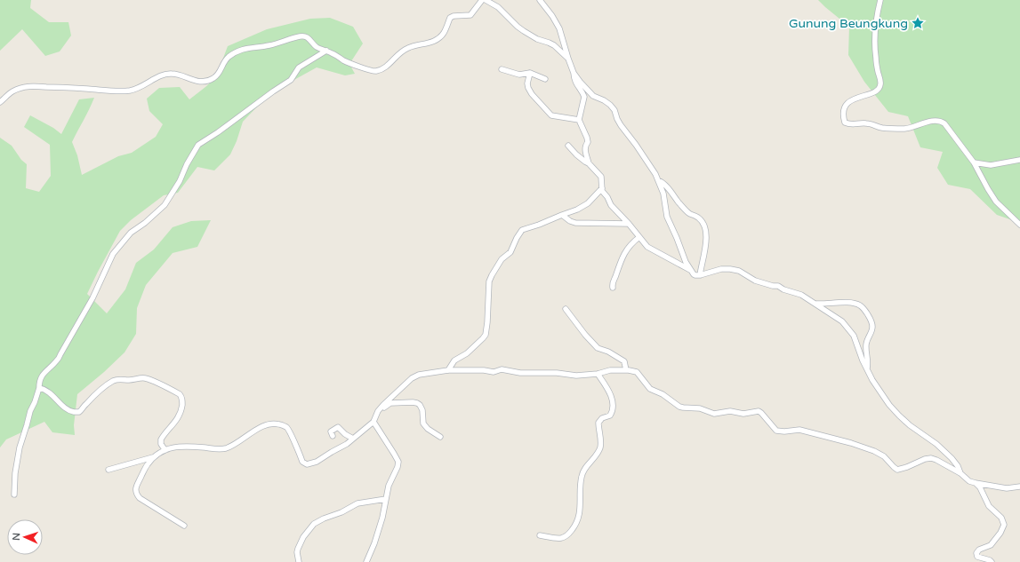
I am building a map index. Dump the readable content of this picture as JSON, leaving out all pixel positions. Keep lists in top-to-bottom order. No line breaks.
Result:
{"places":{"place":["Gunung Beungkung"]},"north":"left"}
